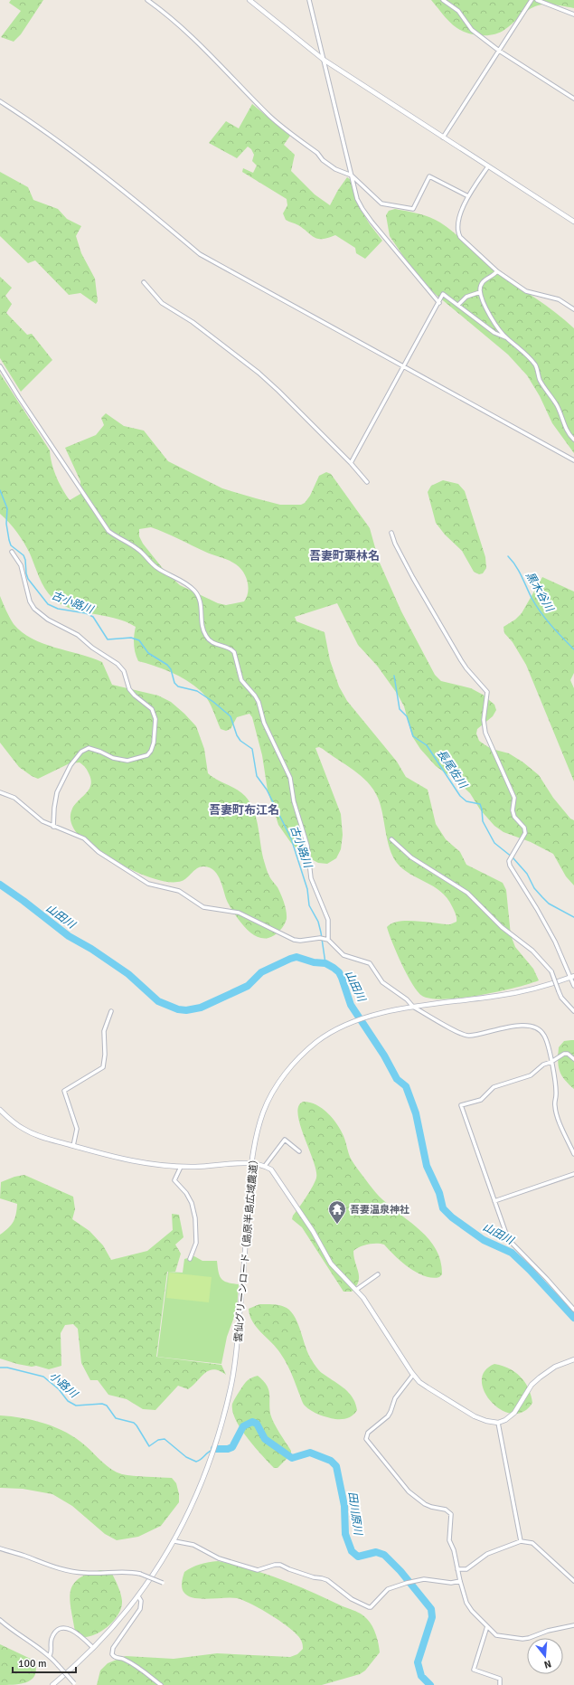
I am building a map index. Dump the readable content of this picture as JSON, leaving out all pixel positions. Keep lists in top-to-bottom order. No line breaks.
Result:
{"streets":{"street":["雲仙グリーンロード（島原半島広域農道）"]},"districts":["吾妻町栗林名","吾妻町布江名"],"water":["黒木谷川","古小路川","長尾佐川","山田川","小路川","田川原川"],"places":{"temple":["吾妻温泉神社"]},"scale_bar":"100 m","north":"bottom"}
